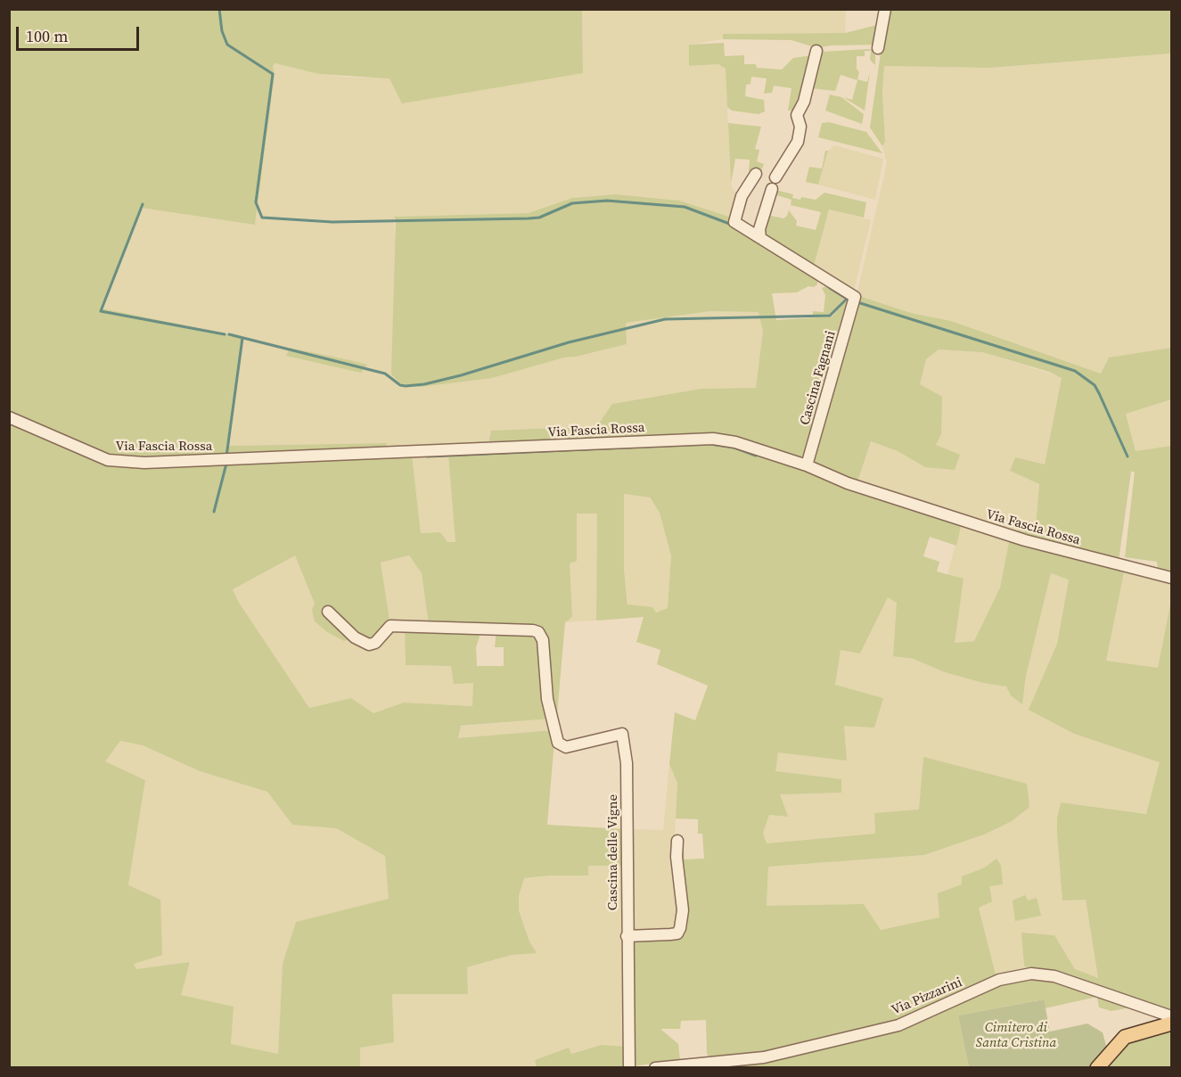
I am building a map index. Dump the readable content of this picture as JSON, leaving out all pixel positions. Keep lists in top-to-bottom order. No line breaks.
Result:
{"streets":{"street":["Cascina Fagnani","Via Fascia Rossa","Cascina delle Vigne","Via Pizzarini"]},"crossings":[["Cascina Fagnani","Via Fascia Rossa"]],"parks":["Cimitero di Santa Cristina"],"scale_bar":"100 m"}
